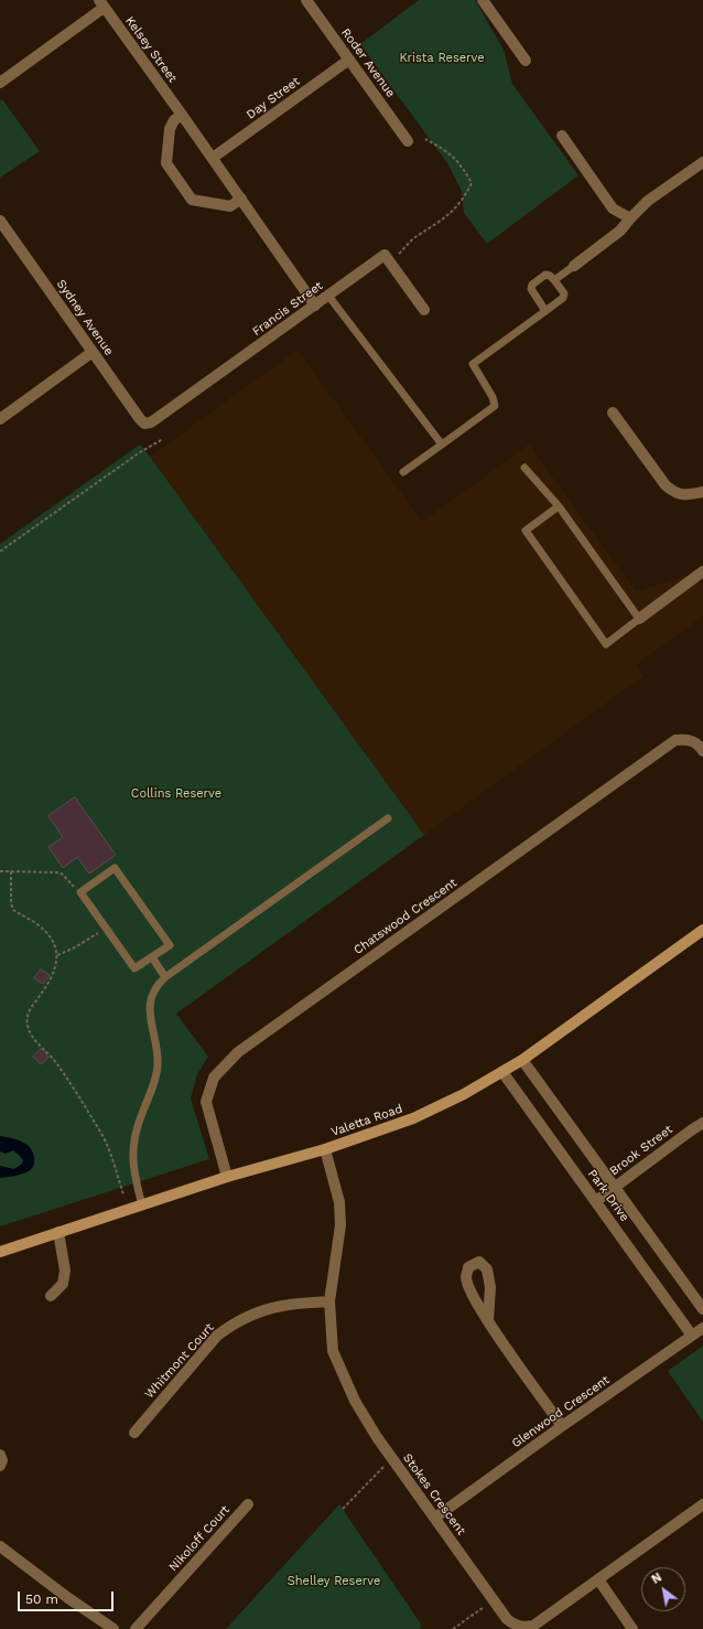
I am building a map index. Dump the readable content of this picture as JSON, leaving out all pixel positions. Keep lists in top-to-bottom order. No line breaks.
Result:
{"streets":{"street":["Kelsey Street","Roder Avenue","Day Street","Francis Street","Sydney Avenue","Chatswood Crescent","Valetta Road","Brook Street","Park Drive","Whitmont Court","Glenwood Crescent","Stokes Crescent","Nikoloff Court"]},"crossings":[["Kelsey Street","Day Street"],["Kelsey Street","Francis Street"],["Roder Avenue","Day Street"],["Francis Street","Sydney Avenue"],["Chatswood Crescent","Valetta Road"],["Valetta Road","Park Drive"],["Valetta Road","Stokes Crescent"],["Brook Street","Park Drive"],["Park Drive","Glenwood Crescent"],["Whitmont Court","Stokes Crescent"],["Glenwood Crescent","Stokes Crescent"]],"parks":["Krista Reserve","Collins Reserve","Shelley Reserve"],"scale_bar":"50 m","north":"top left"}
